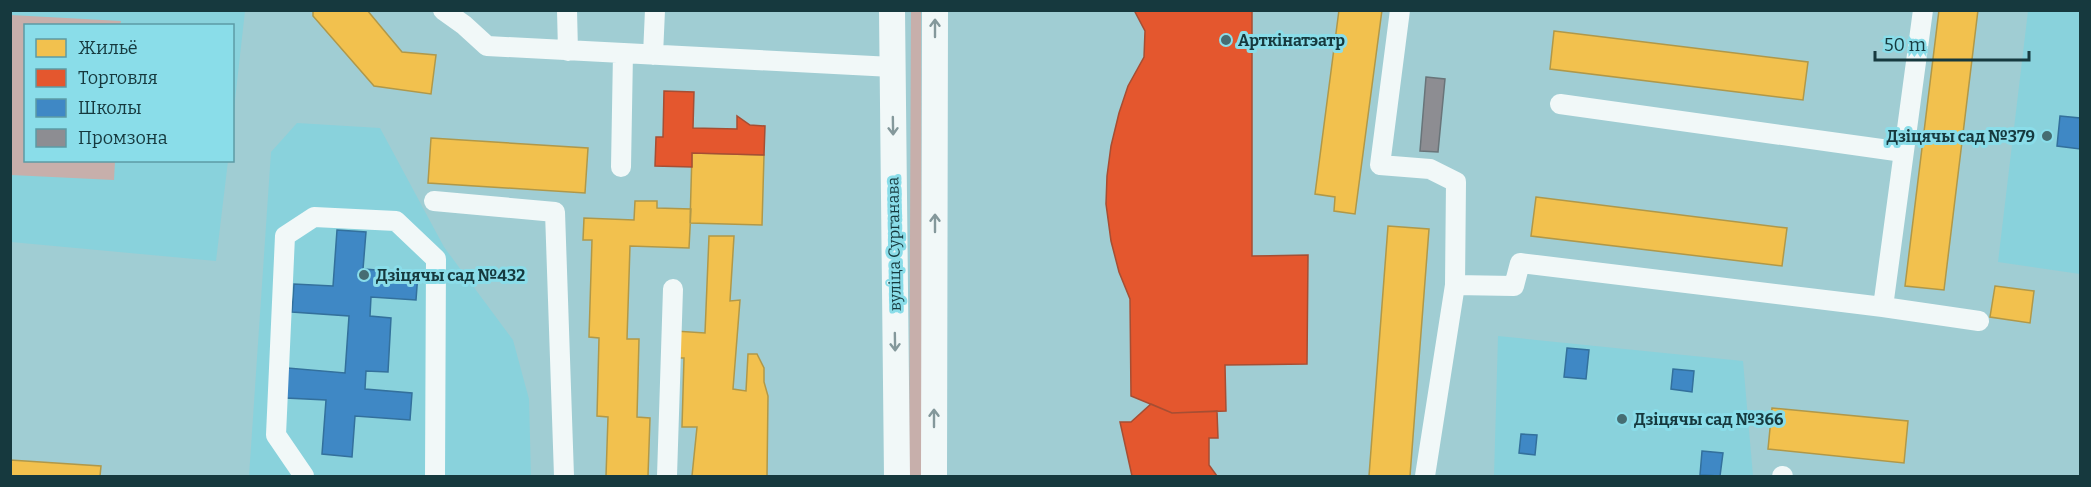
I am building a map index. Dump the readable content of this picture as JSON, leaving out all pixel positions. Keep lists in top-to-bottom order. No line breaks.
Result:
{"streets":{"main road":["вуліца Сурганава"]},"places":["Арткінатэатр","Дзіцячы сад №379","Дзіцячы сад №432","Дзіцячы сад №366"],"legend":["Жильё","Торговля","Школы","Промзона"],"scale_bar":"50 m"}
